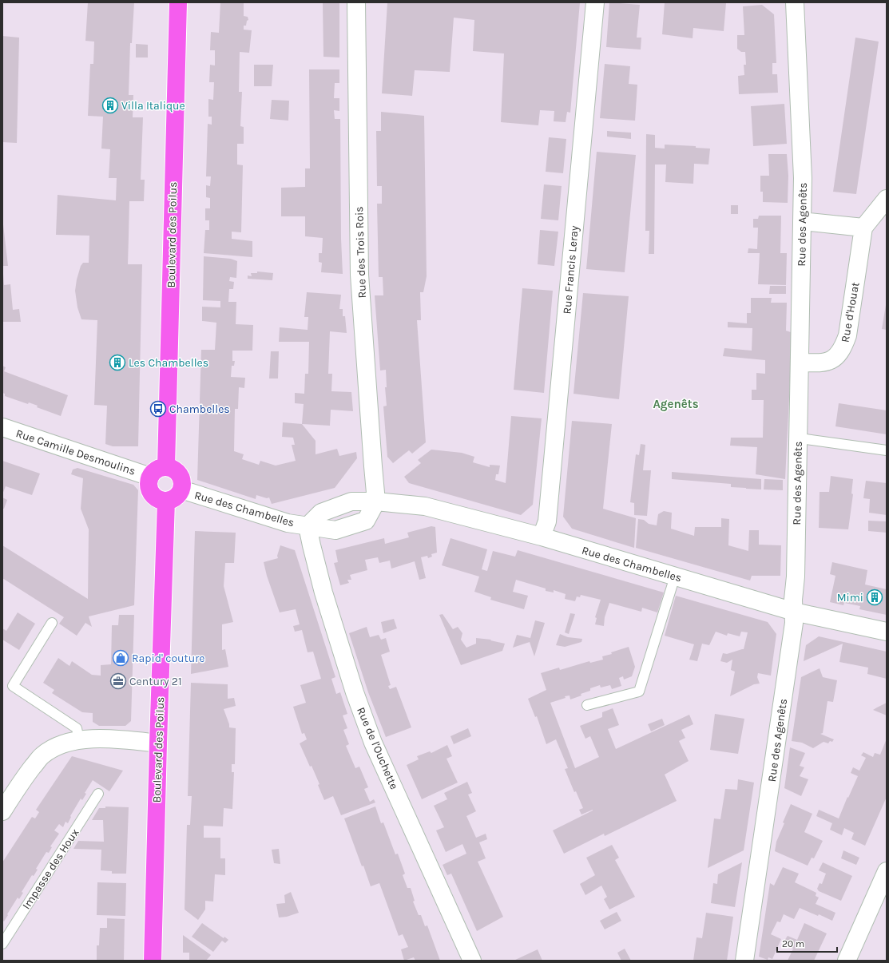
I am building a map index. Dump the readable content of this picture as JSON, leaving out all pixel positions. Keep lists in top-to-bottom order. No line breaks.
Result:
{"streets":{"main road":["Boulevard des Poilus"],"street":["Rue des Agenêts","Rue des Trois Rois","Rue Francis Leray","Rue d'Houat","Rue Camille Desmoulins","Rue des Chambelles","Rue de l'Ouchette"],"lane":["Impasse des Houx"]},"crossings":[["Rue des Agenêts","Rue d'Houat"],["Rue des Agenêts","Rue des Chambelles"],["Boulevard des Poilus","Rue Camille Desmoulins"],["Boulevard des Poilus","Rue des Chambelles"],["Rue des Trois Rois","Rue des Chambelles"],["Rue Francis Leray","Rue des Chambelles"],["Rue Camille Desmoulins","Rue des Chambelles"],["Rue des Chambelles","Rue de l'Ouchette"]],"districts":["Agenêts"],"places":{"building":["Villa Italique","Les Chambelles","Mimi"],"bus stop":["Chambelles"],"shop":["Rapid' couture"],"office":["Century 21"]},"scale_bar":"20 m"}
